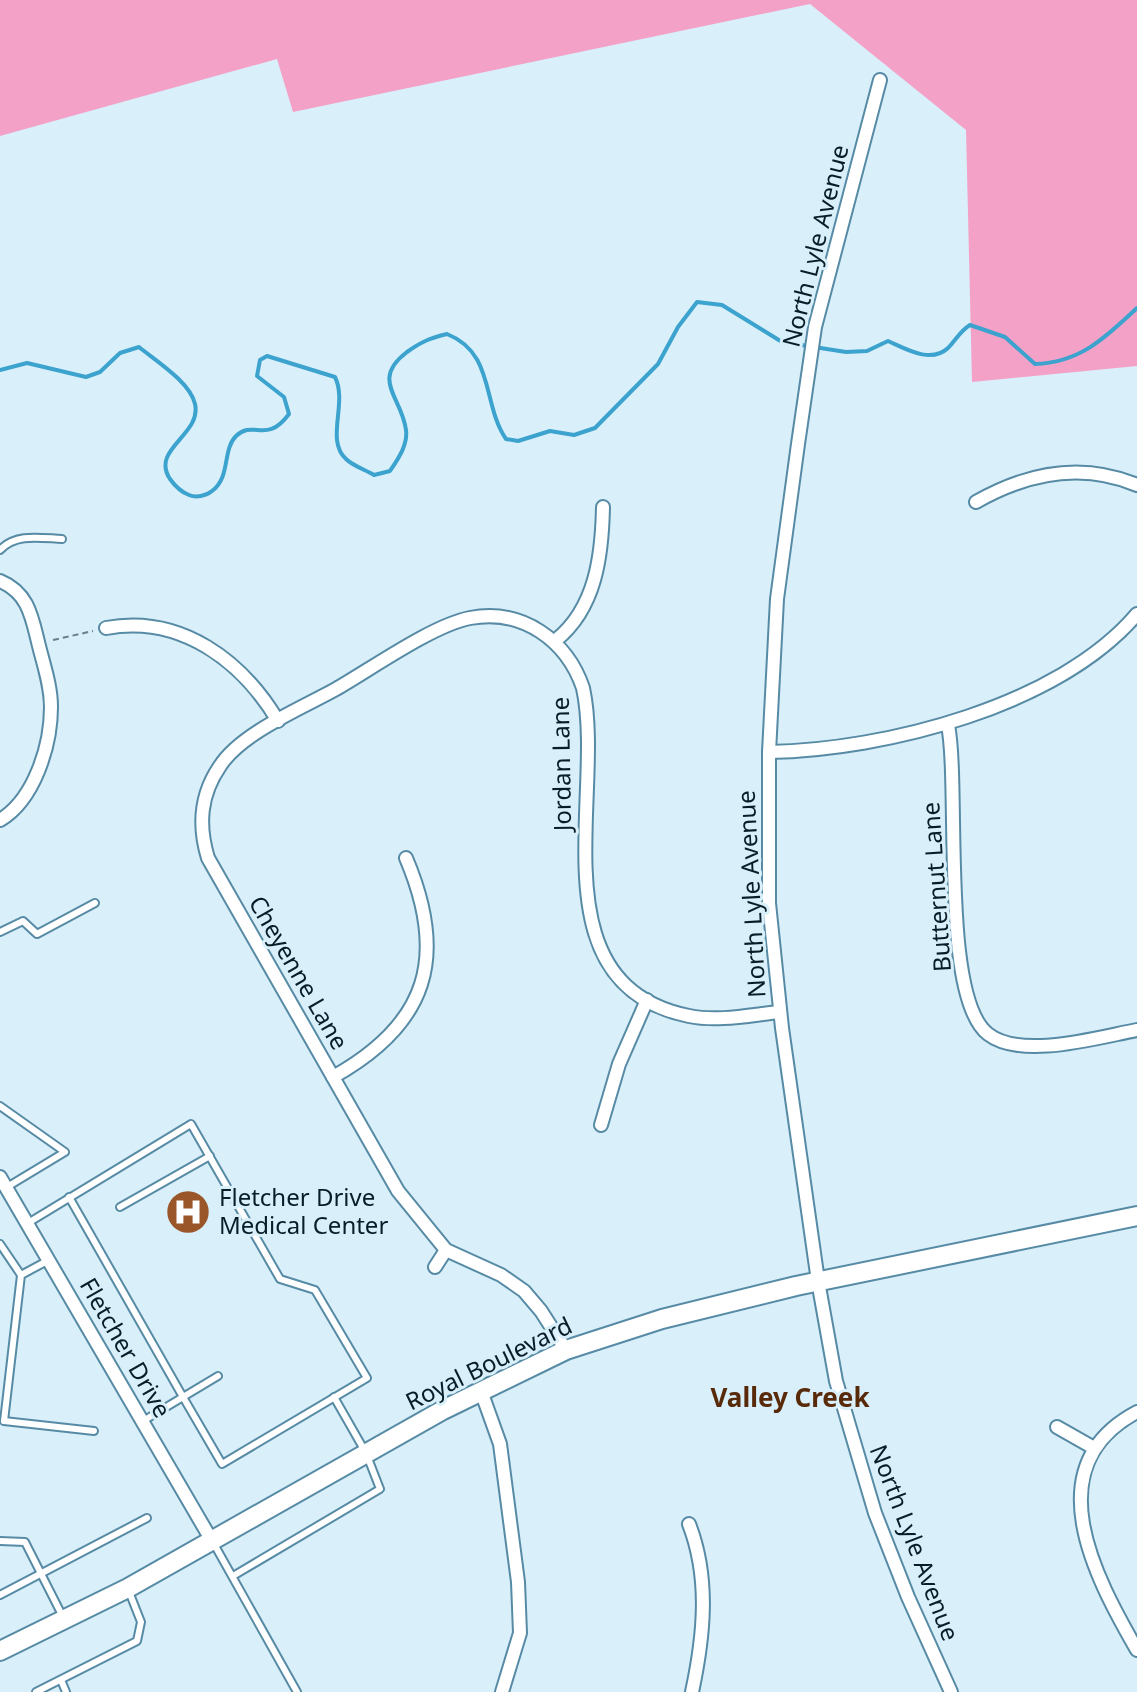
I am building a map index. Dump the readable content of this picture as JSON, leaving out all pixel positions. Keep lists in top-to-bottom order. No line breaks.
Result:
{"streets":{"street":["North Lyle Avenue","Jordan Lane","Butternut Lane","Cheyenne Lane","Fletcher Drive","Royal Boulevard"]},"crossings":[["North Lyle Avenue","Jordan Lane"],["North Lyle Avenue","Royal Boulevard"],["Cheyenne Lane","Royal Boulevard"],["Fletcher Drive","Royal Boulevard"]],"districts":["Valley Creek"],"places":{"hospital":["Fletcher Drive Medical Center"]}}
